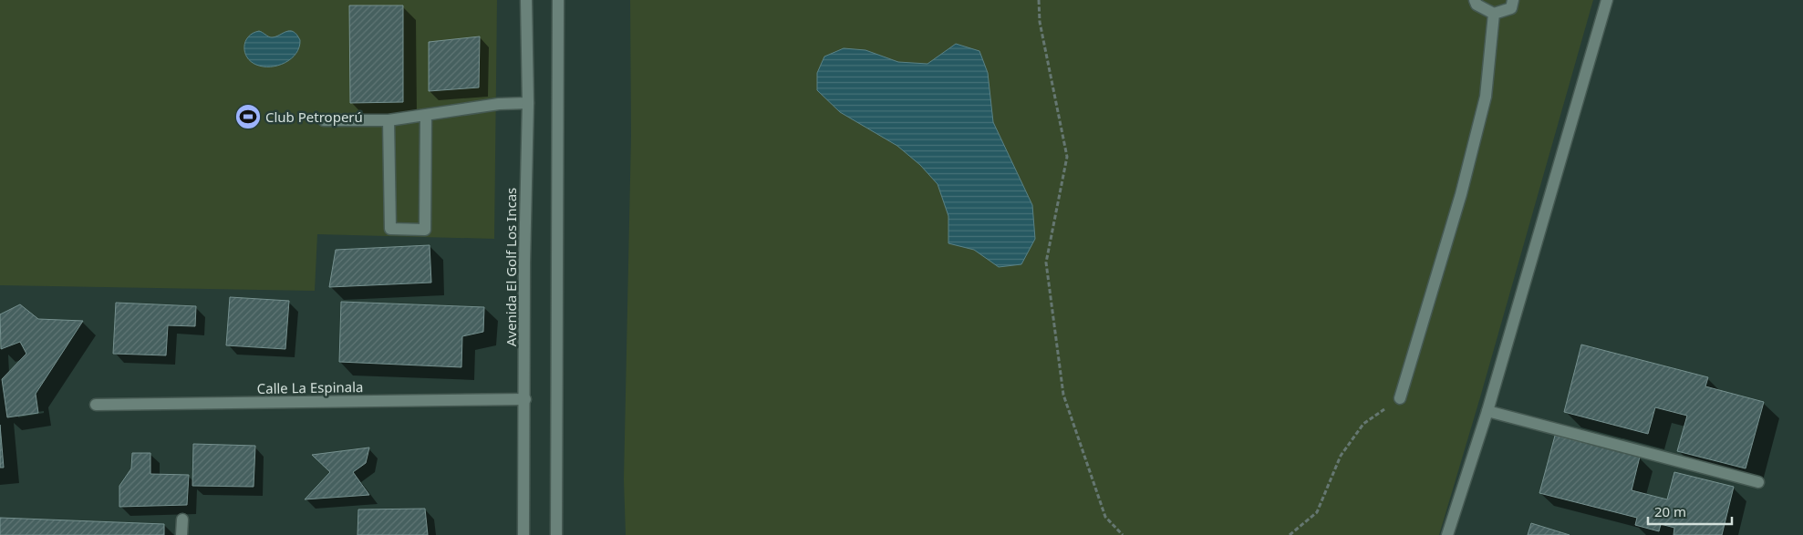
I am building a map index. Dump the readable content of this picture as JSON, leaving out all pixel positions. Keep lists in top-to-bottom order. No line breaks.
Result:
{"streets":{"street":["Avenida El Golf Los Incas","Calle La Espinala"]},"crossings":[["Avenida El Golf Los Incas","Calle La Espinala"]],"places":{"sports":["Club Petroperú"]},"scale_bar":"20 m"}
